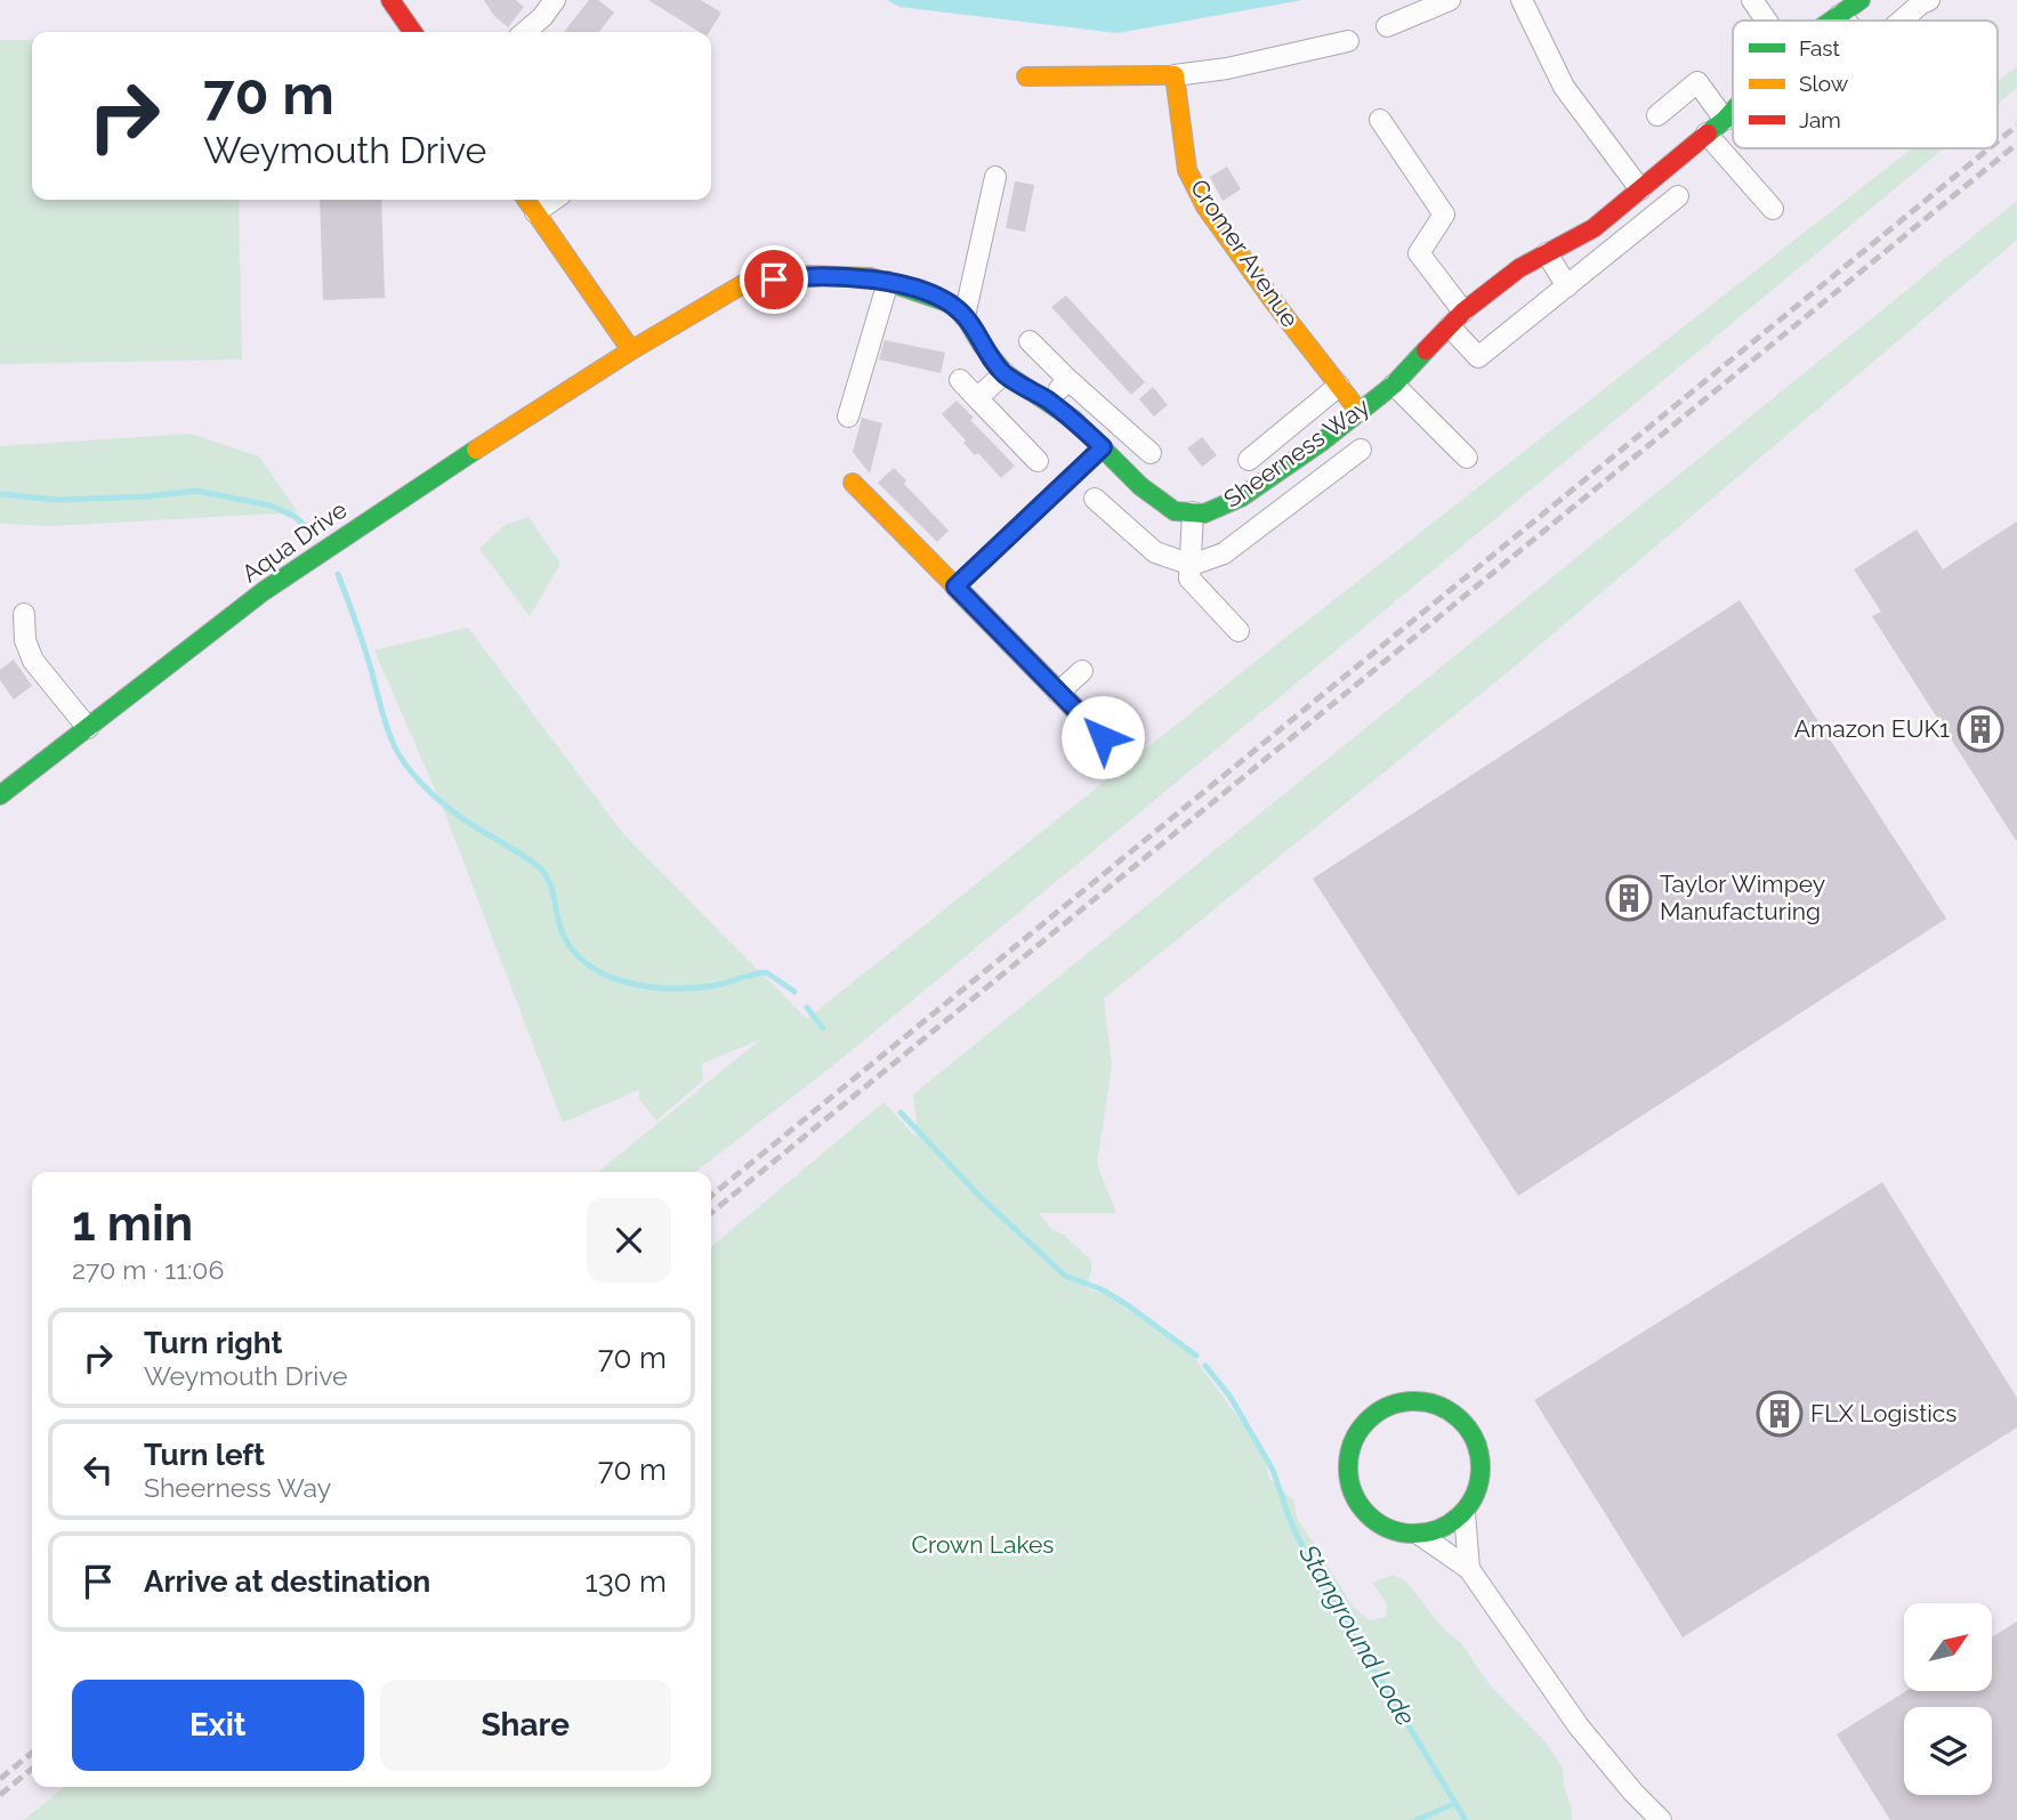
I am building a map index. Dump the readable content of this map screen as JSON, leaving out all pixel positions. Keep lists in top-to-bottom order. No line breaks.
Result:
{"streets":{"street":["Cromer Avenue","Sheerness Way","Aqua Drive"]},"crossings":[["Cromer Avenue","Sheerness Way"],["Sheerness Way","Aqua Drive"]],"water":["Stanground Lode"],"parks":["Crown Lakes"],"places":{"building":["Amazon EUK1","Taylor Wimpey Manufacturing","FLX Logistics"]},"legend":["Fast","Slow","Jam"],"north":"top right","page":{"turn":["70 m","Weymouth Drive"],"heading":["1 min","270 m · 11:06"],"list":[{"name":"Turn right","note":"Weymouth Drive","value":"70 m"},{"name":"Turn left","note":"Sheerness Way","value":"70 m"},{"name":"Arrive at destination","value":"130 m"}],"buttons":["Exit","Share"]}}
